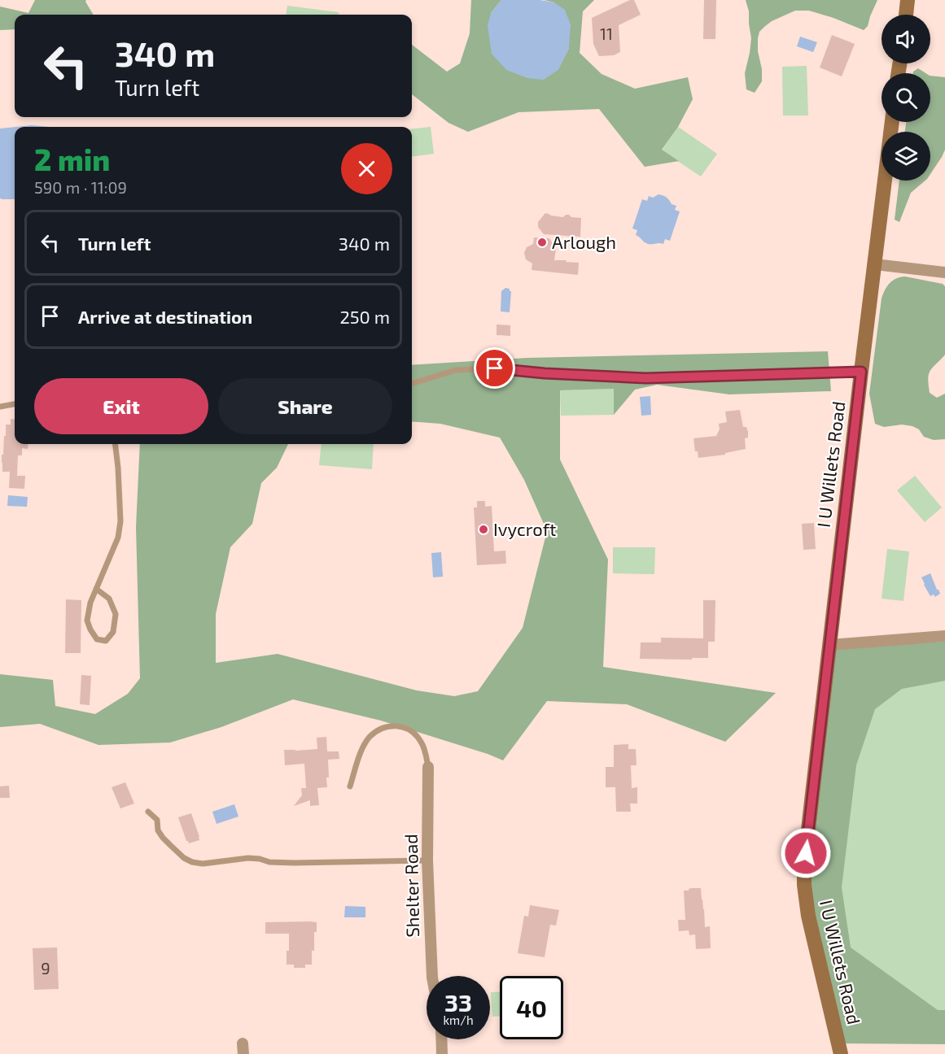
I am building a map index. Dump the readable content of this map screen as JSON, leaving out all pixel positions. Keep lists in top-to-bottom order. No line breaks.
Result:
{"streets":{"street":["I U Willets Road","Shelter Road"]},"places":["Arlough","Ivycroft"],"house_numbers":["11","9"],"page":{"turn":["340 m","Turn left"],"heading":["2 min","590 m · 11:09"],"list":[{"name":"Turn left","value":"340 m"},{"name":"Arrive at destination","value":"250 m"}],"buttons":["Exit","Share"],"speed":"33 km/h","limit":"40"}}
